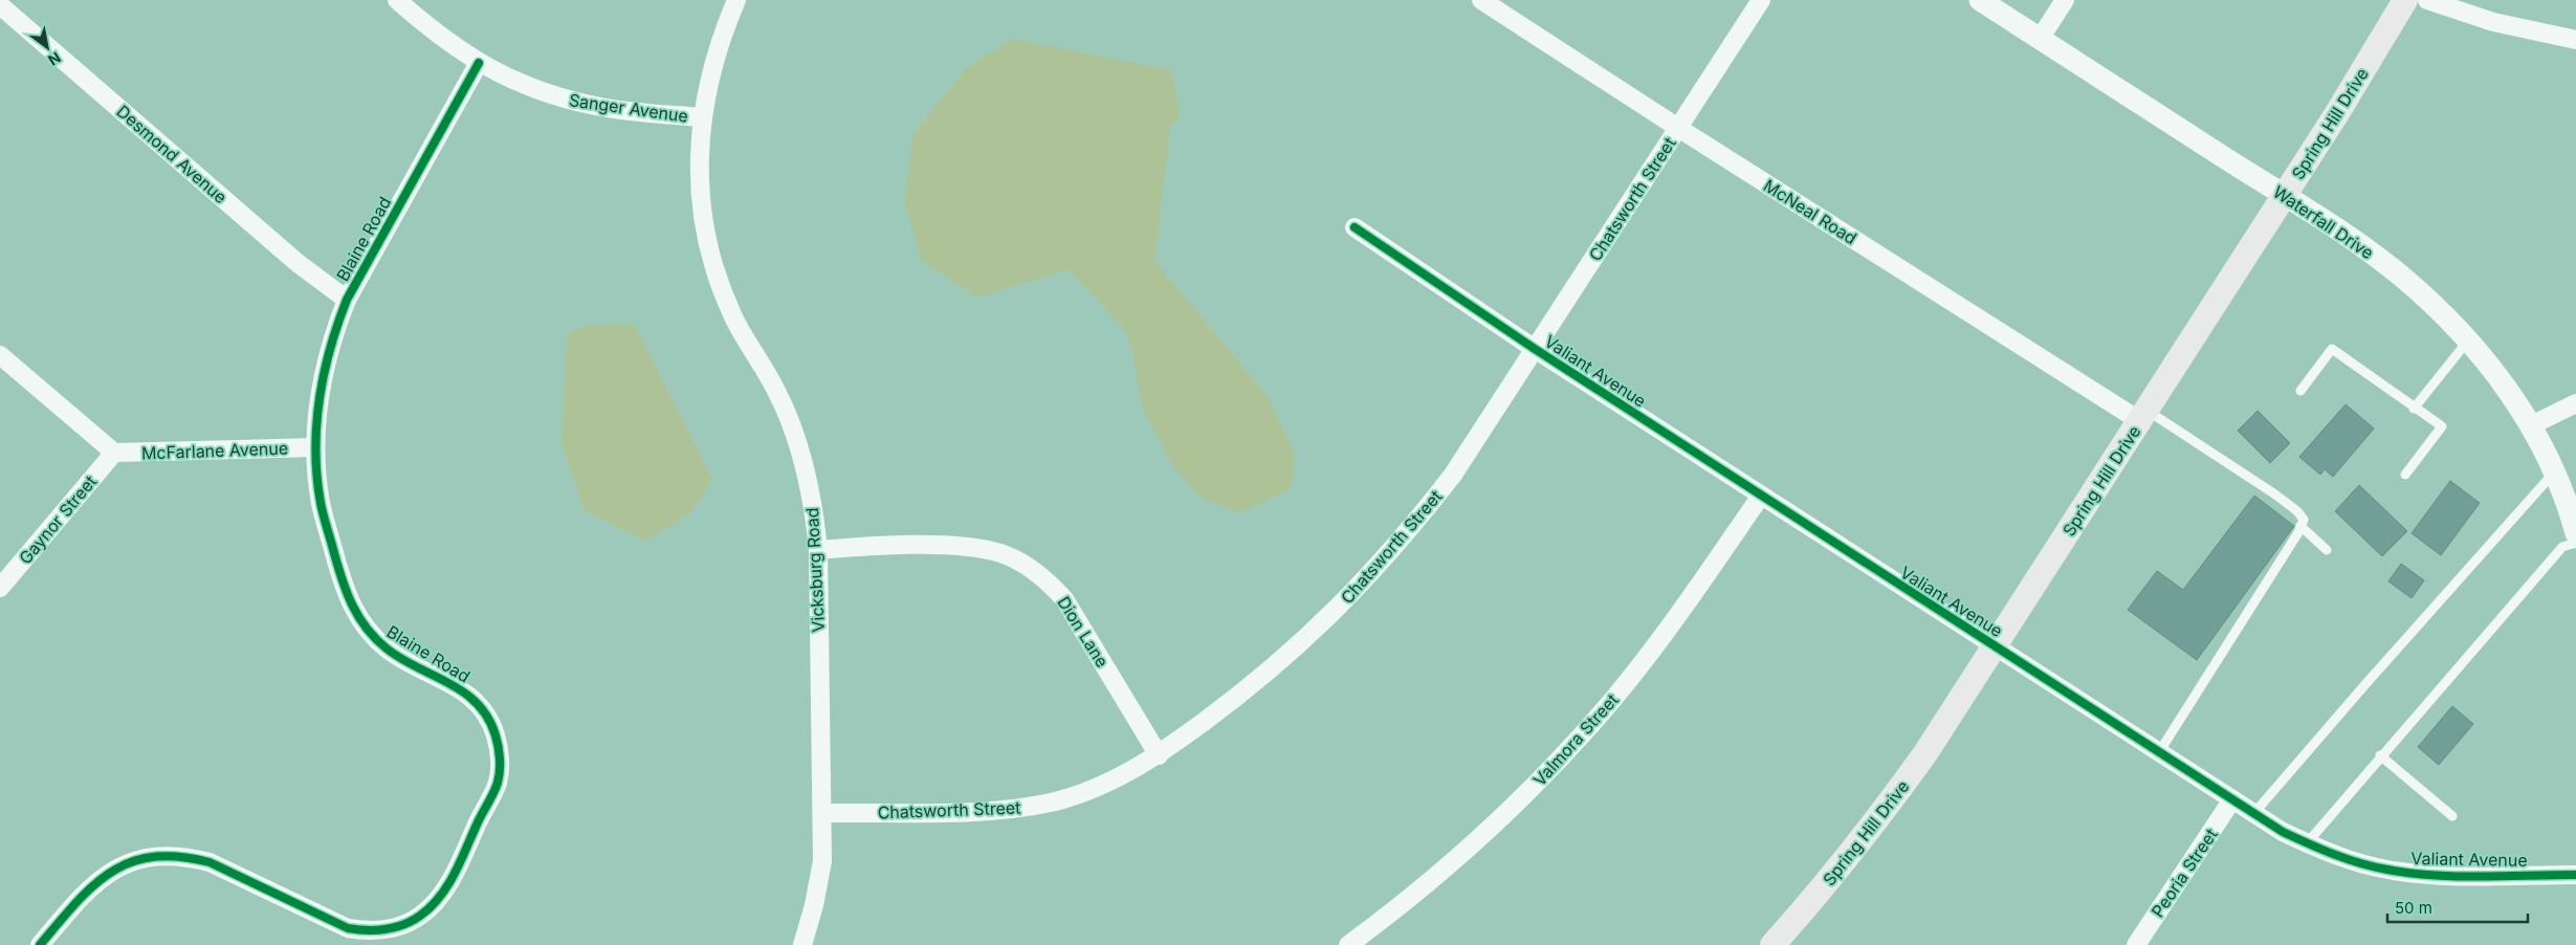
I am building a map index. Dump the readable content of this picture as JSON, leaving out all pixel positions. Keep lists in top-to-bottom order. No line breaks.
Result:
{"streets":{"main road":["Spring Hill Drive"],"street":["Sanger Avenue","Desmond Avenue","Chatsworth Street","McNeal Road","Waterfall Drive","Blaine Road","Valiant Avenue","McFarlane Avenue","Gaynor Street","Vicksburg Road","Dion Lane","Valmora Street","Peoria Street"]},"crossings":[["Sanger Avenue","Blaine Road"],["Sanger Avenue","Vicksburg Road"],["Spring Hill Drive","McNeal Road"],["Spring Hill Drive","Waterfall Drive"],["Spring Hill Drive","Valiant Avenue"],["Desmond Avenue","Blaine Road"],["Chatsworth Street","McNeal Road"],["Chatsworth Street","Valiant Avenue"],["Chatsworth Street","Vicksburg Road"],["Chatsworth Street","Dion Lane"],["Blaine Road","McFarlane Avenue"],["Valiant Avenue","Valmora Street"],["Valiant Avenue","Peoria Street"],["McFarlane Avenue","Gaynor Street"],["Vicksburg Road","Dion Lane"]],"scale_bar":"50 m","north":"bottom right"}
